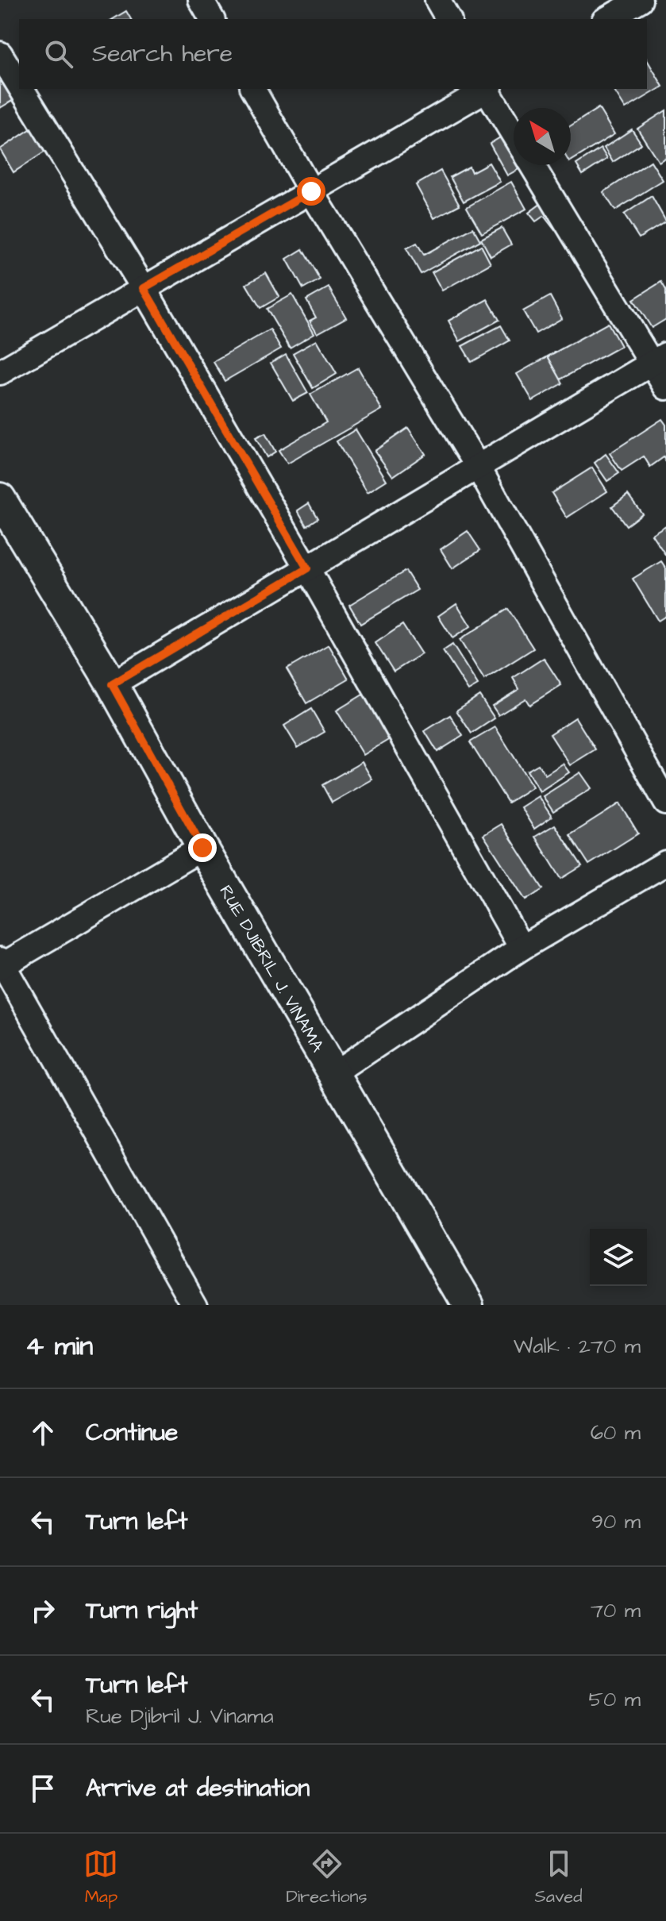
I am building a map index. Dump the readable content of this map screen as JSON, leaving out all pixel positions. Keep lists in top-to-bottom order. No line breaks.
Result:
{"streets":{"street":["RUE DJIBRIL J. VINAMA"]},"north":"top left","page":{"search":"Search here","heading":["4 min","Walk · 270 m"],"list":[["Continue","60 m"],["Turn left","90 m"],["Turn right","70 m"],["Turn left","Rue Djibril J. Vinama","50 m"],"Arrive at destination"],"nav":["Map","Directions","Saved"]}}
